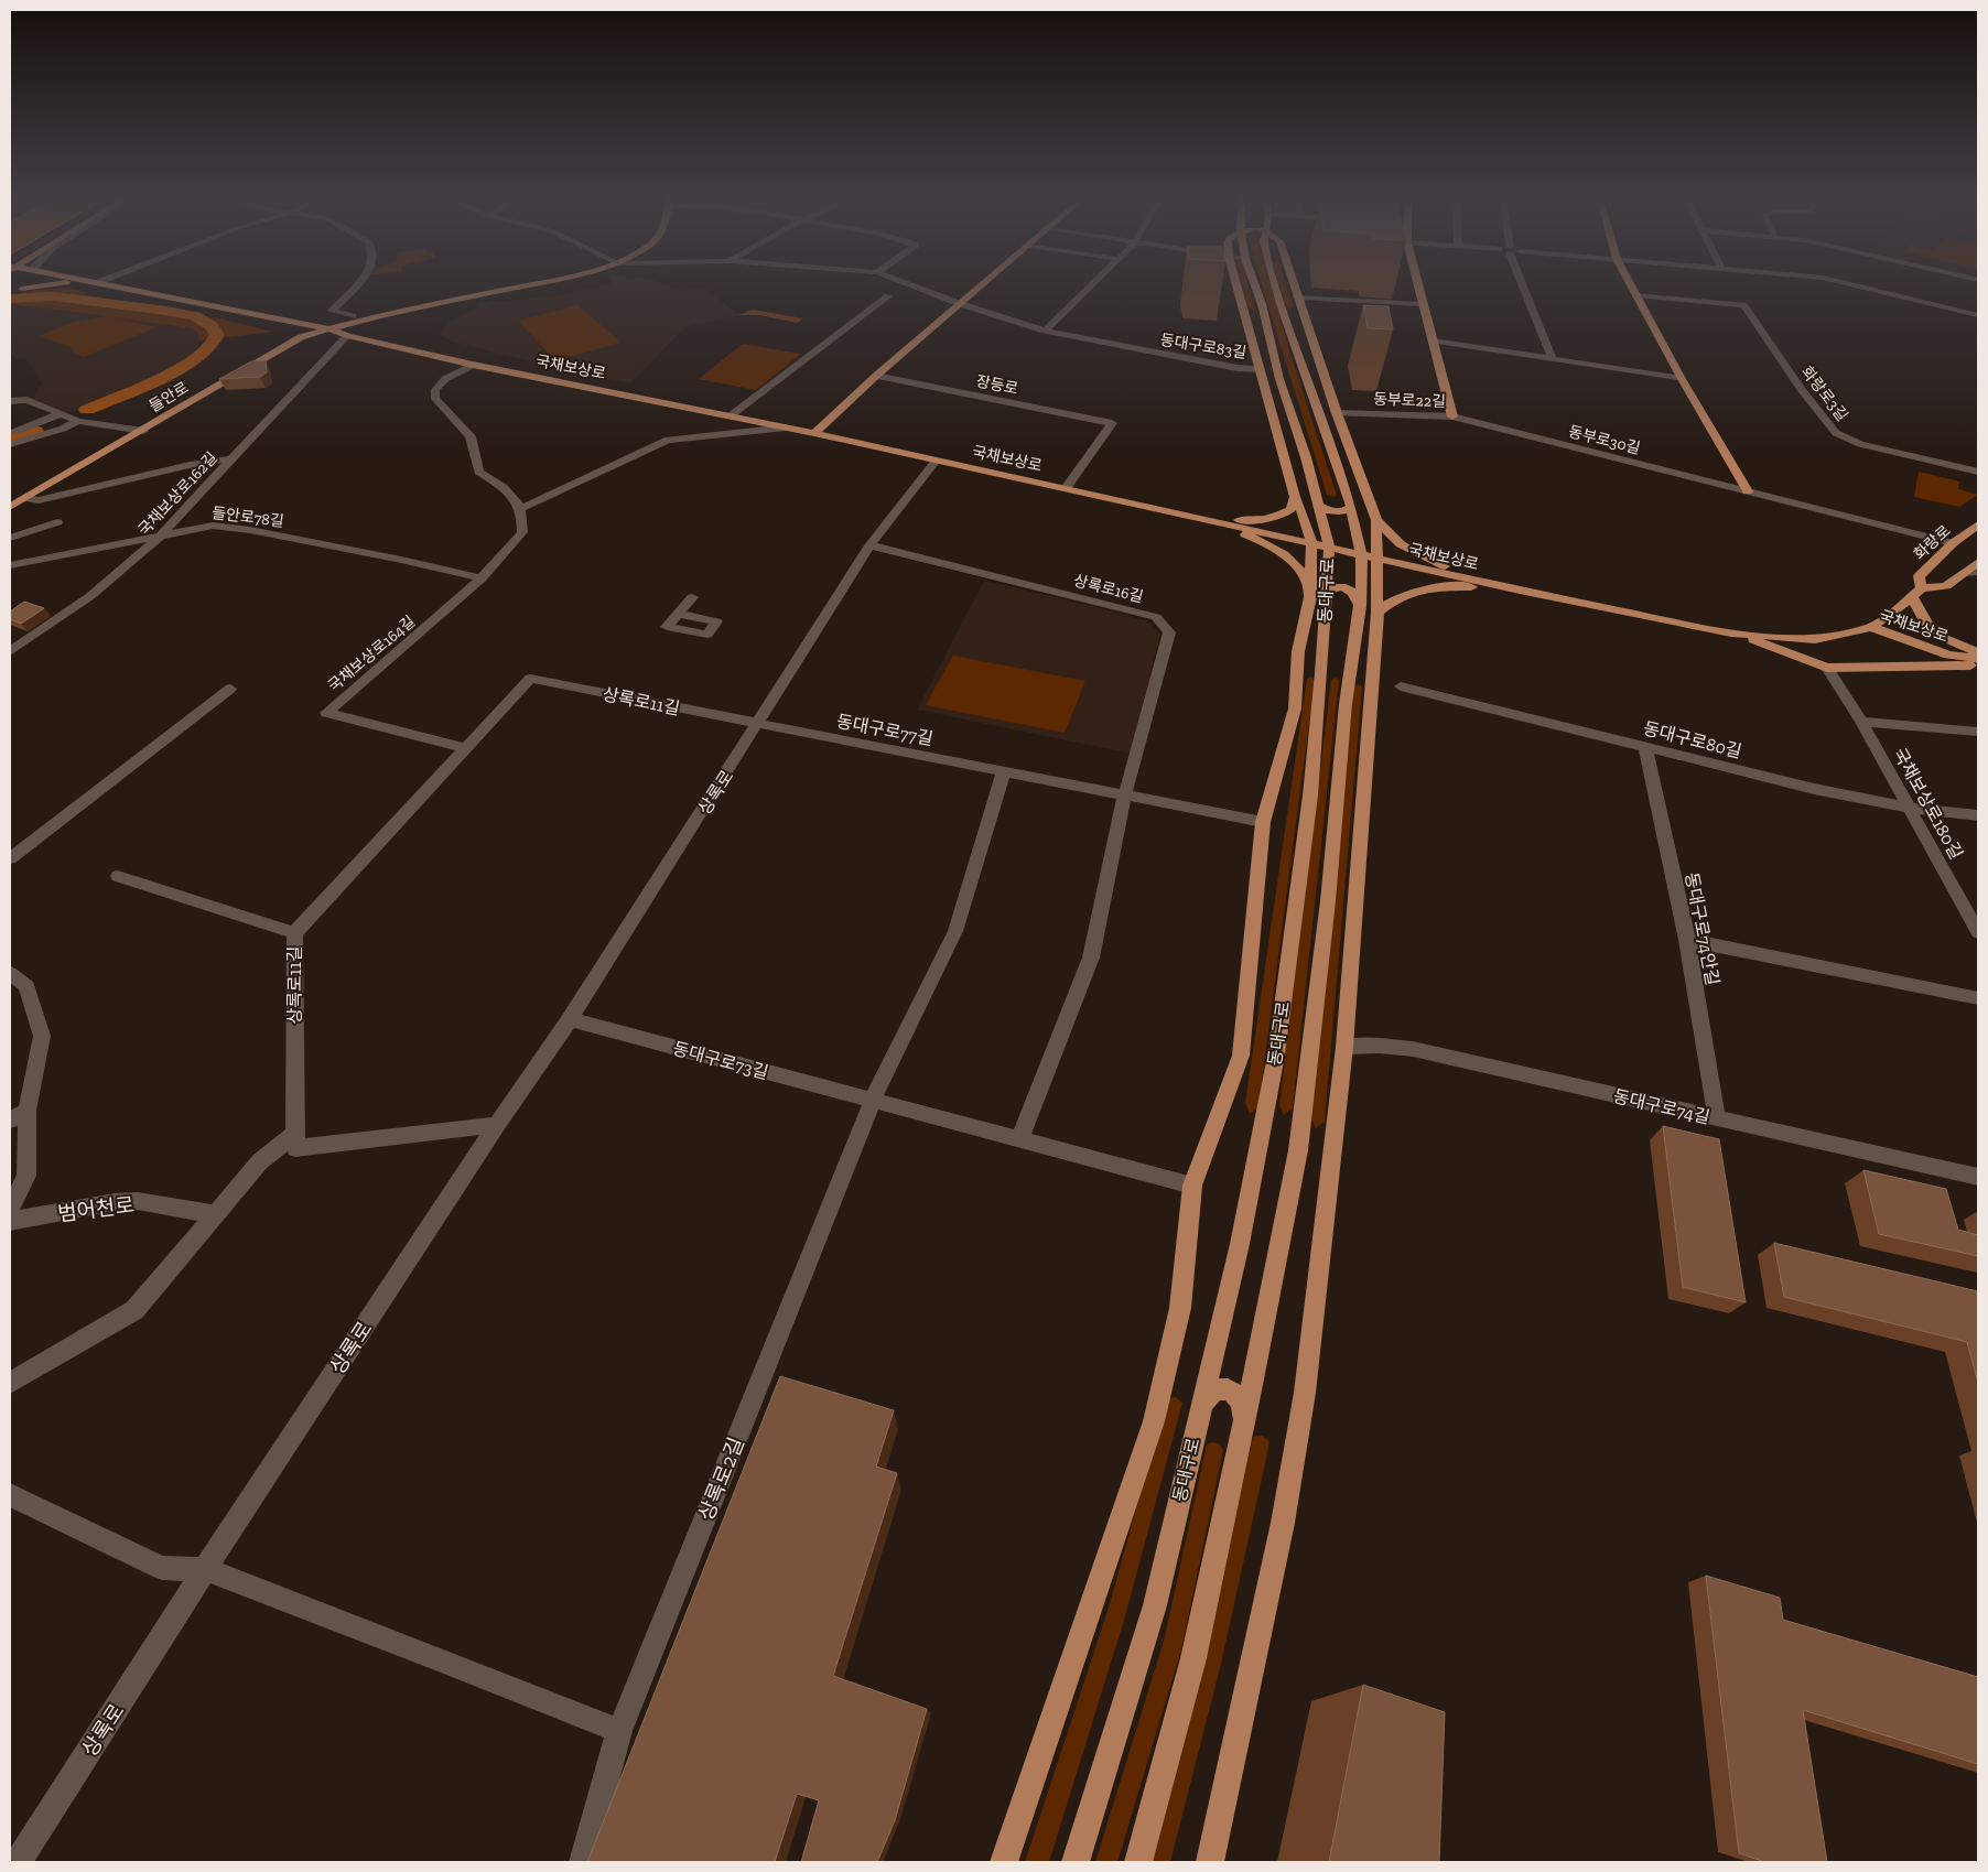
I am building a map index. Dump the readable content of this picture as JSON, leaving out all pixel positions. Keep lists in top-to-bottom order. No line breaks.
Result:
{"streets":{"main road":["국채보상로","들안로","동부로22길","화랑로","동대구로"],"street":["동대구로83길","장등로","화랑로3길","동부로30길","국채보상로162길","들안로78길","상록로16길","국채보상로164길","상록로11길","동대구로77길","동대구로80길","상록로","국채보상로180길","동대구로74안길","동대구로73길","동대구로74길","범어천로","상록로2길"]},"crossings":[["국채보상로","장등로"],["국채보상로","들안로"],["국채보상로","국채보상로162길"],["국채보상로","화랑로"],["국채보상로","동대구로"],["국채보상로","상록로"],["동부로22길","동부로30길"],["동부로30길","화랑로"],["국채보상로162길","들안로78길"],["들안로78길","국채보상로164길"],["상록로16길","동대구로77길"],["상록로16길","상록로"],["동대구로","동대구로77길"],["동대구로","동대구로73길"],["동대구로","동대구로74길"],["국채보상로164길","상록로11길"],["상록로11길","동대구로77길"],["상록로11길","상록로"],["동대구로77길","상록로"],["동대구로80길","국채보상로180길"],["동대구로80길","동대구로74안길"],["상록로","동대구로73길"],["동대구로74안길","동대구로74길"],["동대구로73길","상록로2길"]]}
